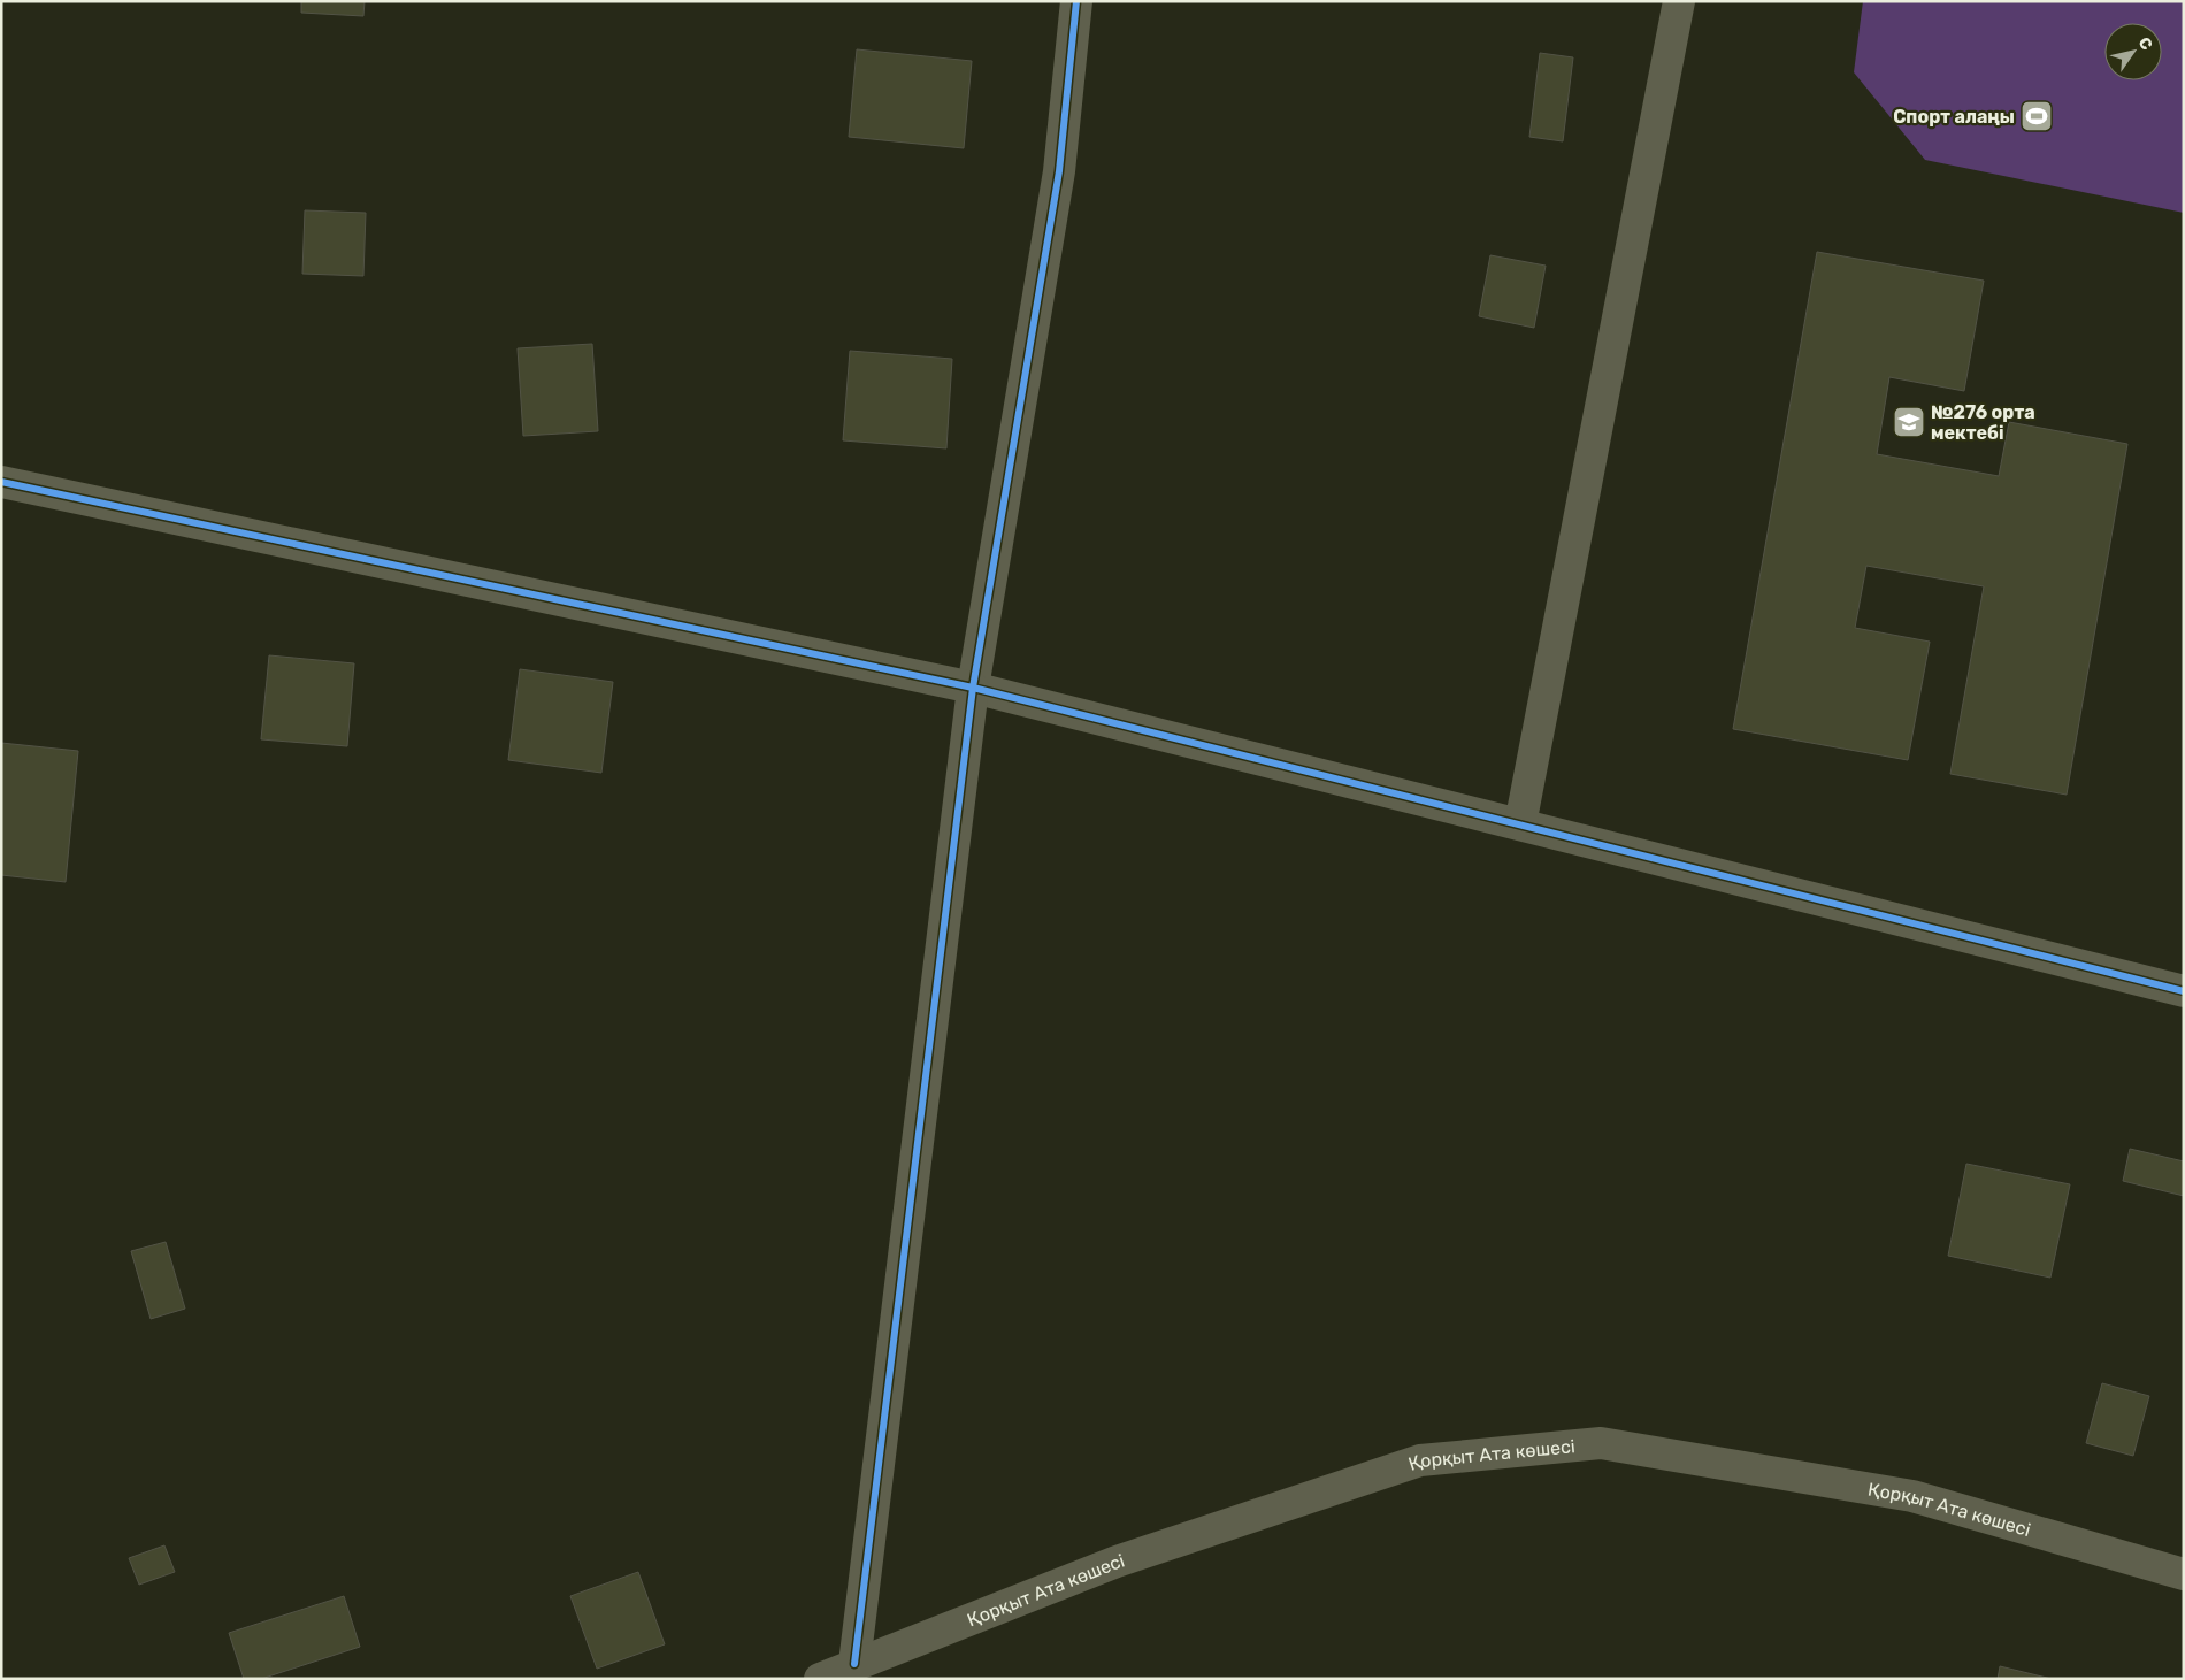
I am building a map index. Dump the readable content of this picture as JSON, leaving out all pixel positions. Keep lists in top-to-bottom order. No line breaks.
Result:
{"streets":{"street":["Қорқыт Ата көшесі"]},"places":{"sports":["Спорт алаңы"],"school or university":["№276 орта мектебі"]},"north":"top right"}
